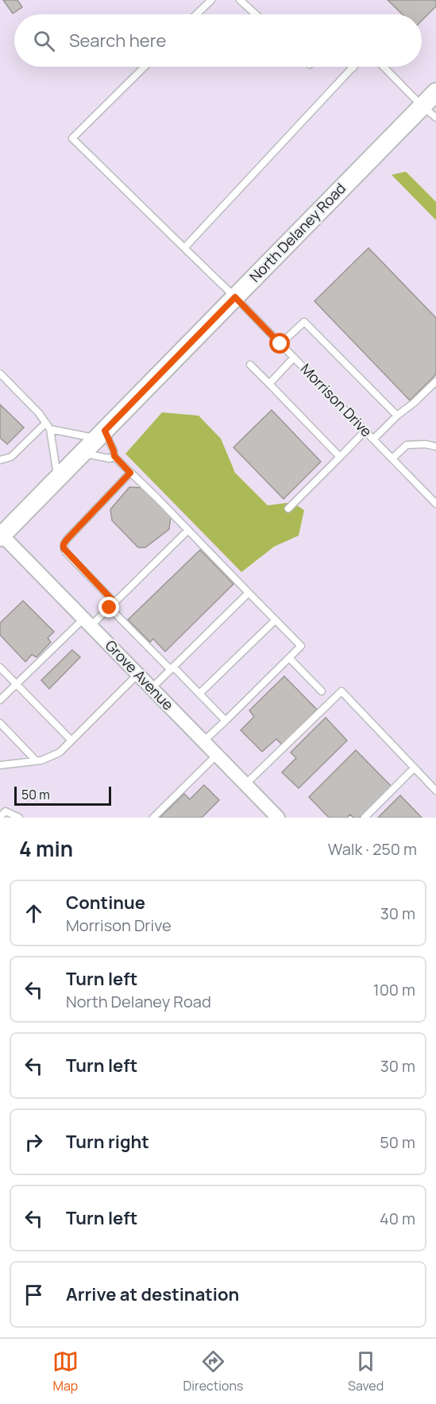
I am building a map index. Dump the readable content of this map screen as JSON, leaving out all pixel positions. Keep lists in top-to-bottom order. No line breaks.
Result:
{"streets":{"street":["North Delaney Road","Grove Avenue"],"lane":["Morrison Drive"]},"crossings":[["North Delaney Road","Morrison Drive"],["North Delaney Road","Grove Avenue"]],"scale_bar":"50 m","page":{"search":"Search here","scale":"50 m","heading":["4 min","Walk · 250 m"],"list":[["Continue","Morrison Drive","30 m"],["Turn left","North Delaney Road","100 m"],["Turn left","30 m"],["Turn right","50 m"],["Turn left","40 m"],"Arrive at destination"],"nav":["Map","Directions","Saved"]}}
